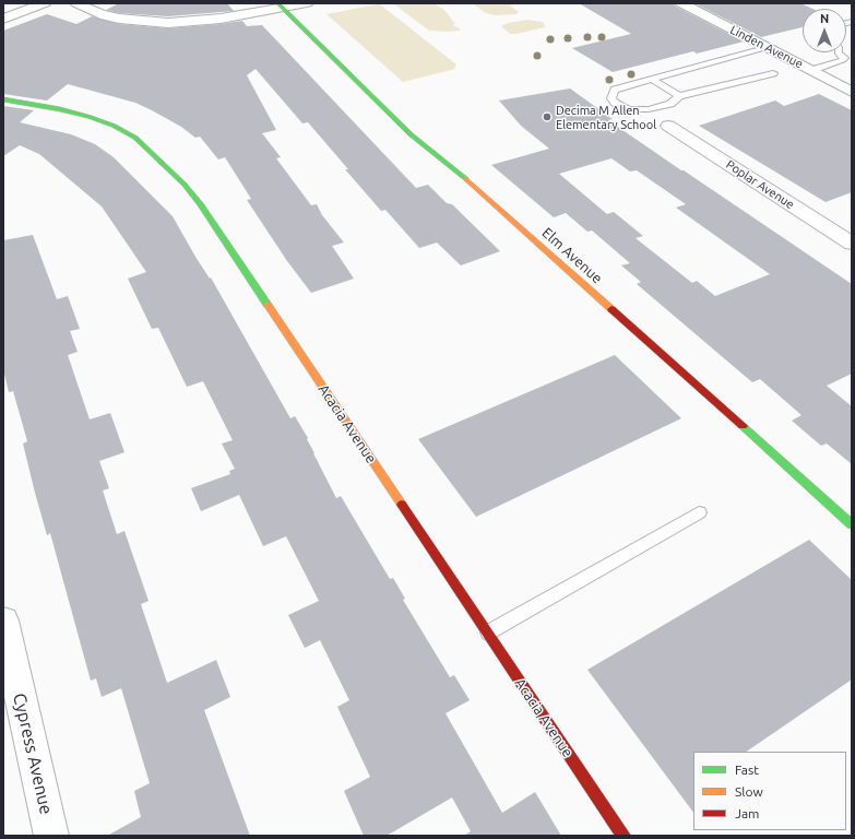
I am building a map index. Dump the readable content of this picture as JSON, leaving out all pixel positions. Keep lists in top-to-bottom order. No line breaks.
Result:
{"streets":{"street":["Linden Avenue","Poplar Avenue","Elm Avenue","Acacia Avenue","Cypress Avenue"]},"places":["Decima M Allen Elementary School"],"legend":["Fast","Slow","Jam"],"north":"top"}
